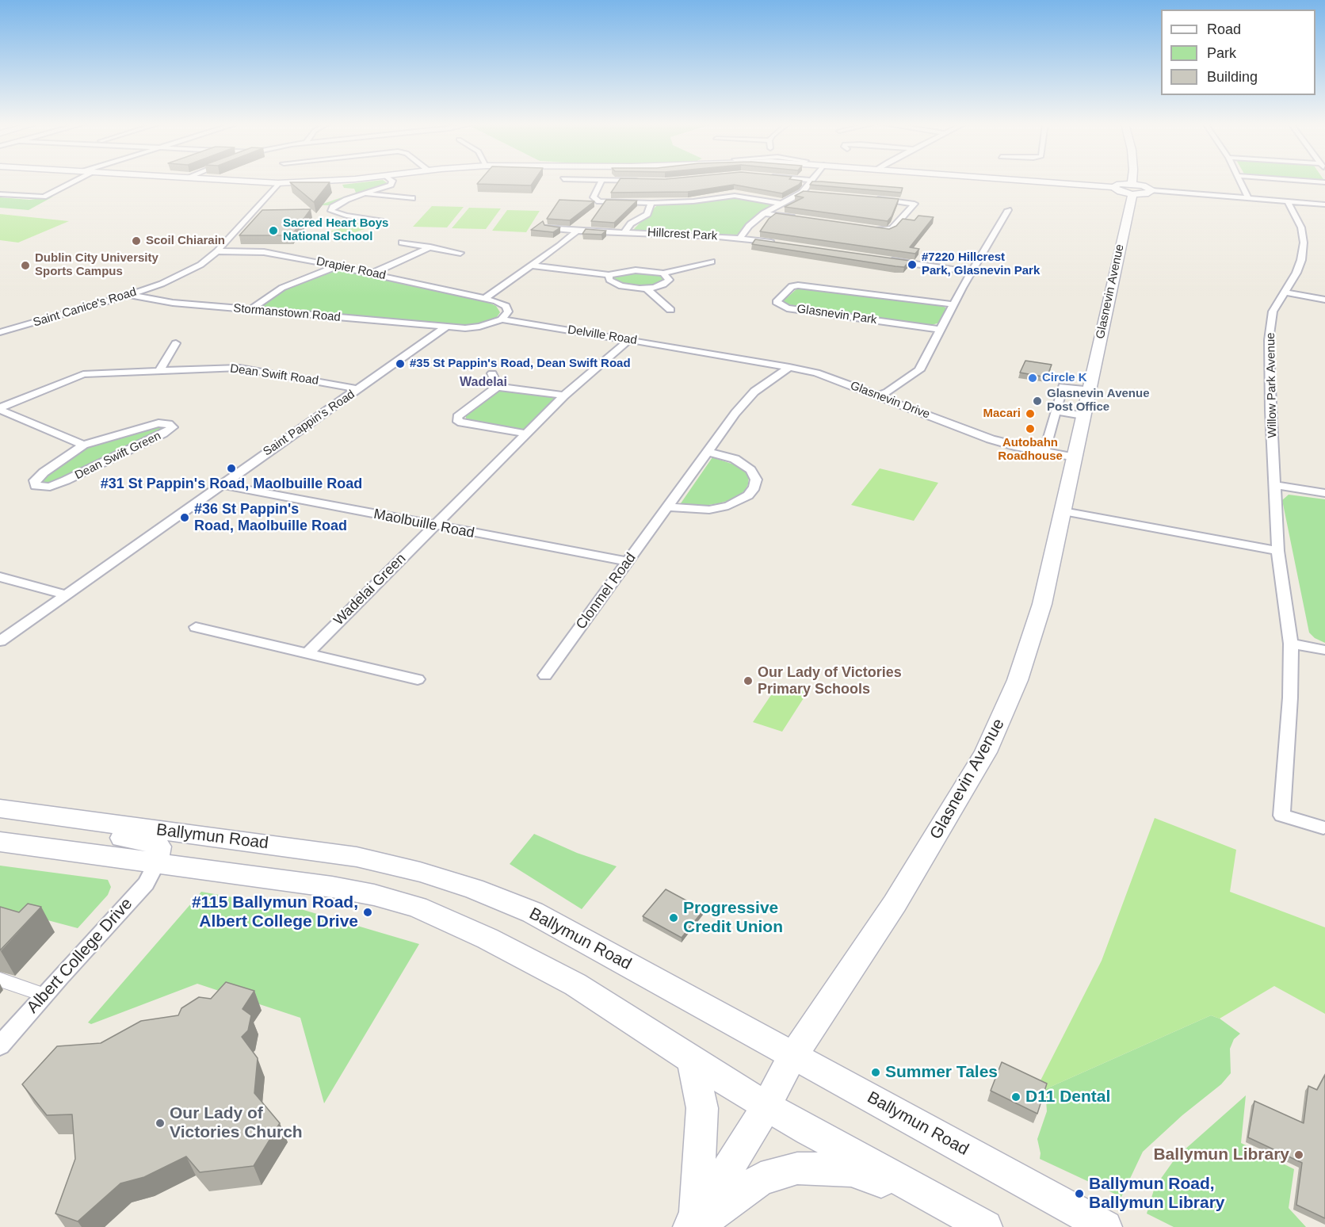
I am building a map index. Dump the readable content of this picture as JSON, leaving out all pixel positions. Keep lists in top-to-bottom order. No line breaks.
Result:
{"streets":{"main road":["Glasnevin Avenue","Ballymun Road"],"street":["Hillcrest Park","Drapier Road","Saint Canice's Road","Stormanstown Road","Glasnevin Park","Delville Road","Dean Swift Road","Willow Park Avenue","Glasnevin Drive","Saint Pappin's Road","Dean Swift Green","Maolbuille Road","Wadelai Green","Clonmel Road","Albert College Drive"]},"crossings":[["Drapier Road","Saint Canice's Road"],["Glasnevin Avenue","Glasnevin Drive"],["Glasnevin Avenue","Ballymun Road"],["Saint Canice's Road","Stormanstown Road"],["Stormanstown Road","Saint Pappin's Road"],["Delville Road","Glasnevin Drive"],["Delville Road","Wadelai Green"],["Dean Swift Road","Saint Pappin's Road"],["Dean Swift Road","Dean Swift Green"],["Glasnevin Drive","Clonmel Road"],["Saint Pappin's Road","Maolbuille Road"],["Maolbuille Road","Wadelai Green"],["Maolbuille Road","Clonmel Road"]],"districts":["Wadelai"],"places":["Sacred Heart Boys National School","Scoil Chiarain","#7220 Hillcrest Park, Glasnevin Park","Dublin City University Sports Campus","#35 St Pappin's Road, Dean Swift Road","Circle K","Glasnevin Avenue Post Office","Macari","Autobahn Roadhouse","#31 St Pappin's Road, Maolbuille Road","#36 St Pappin's Road, Maolbuille Road","Our Lady of Victories Primary Schools","#115 Ballymun Road, Albert College Drive","Progressive Credit Union","Summer Tales","D11 Dental","Our Lady of Victories Church","Ballymun Library","Ballymun Road, Ballymun Library"],"legend":["Road","Park","Building"]}
